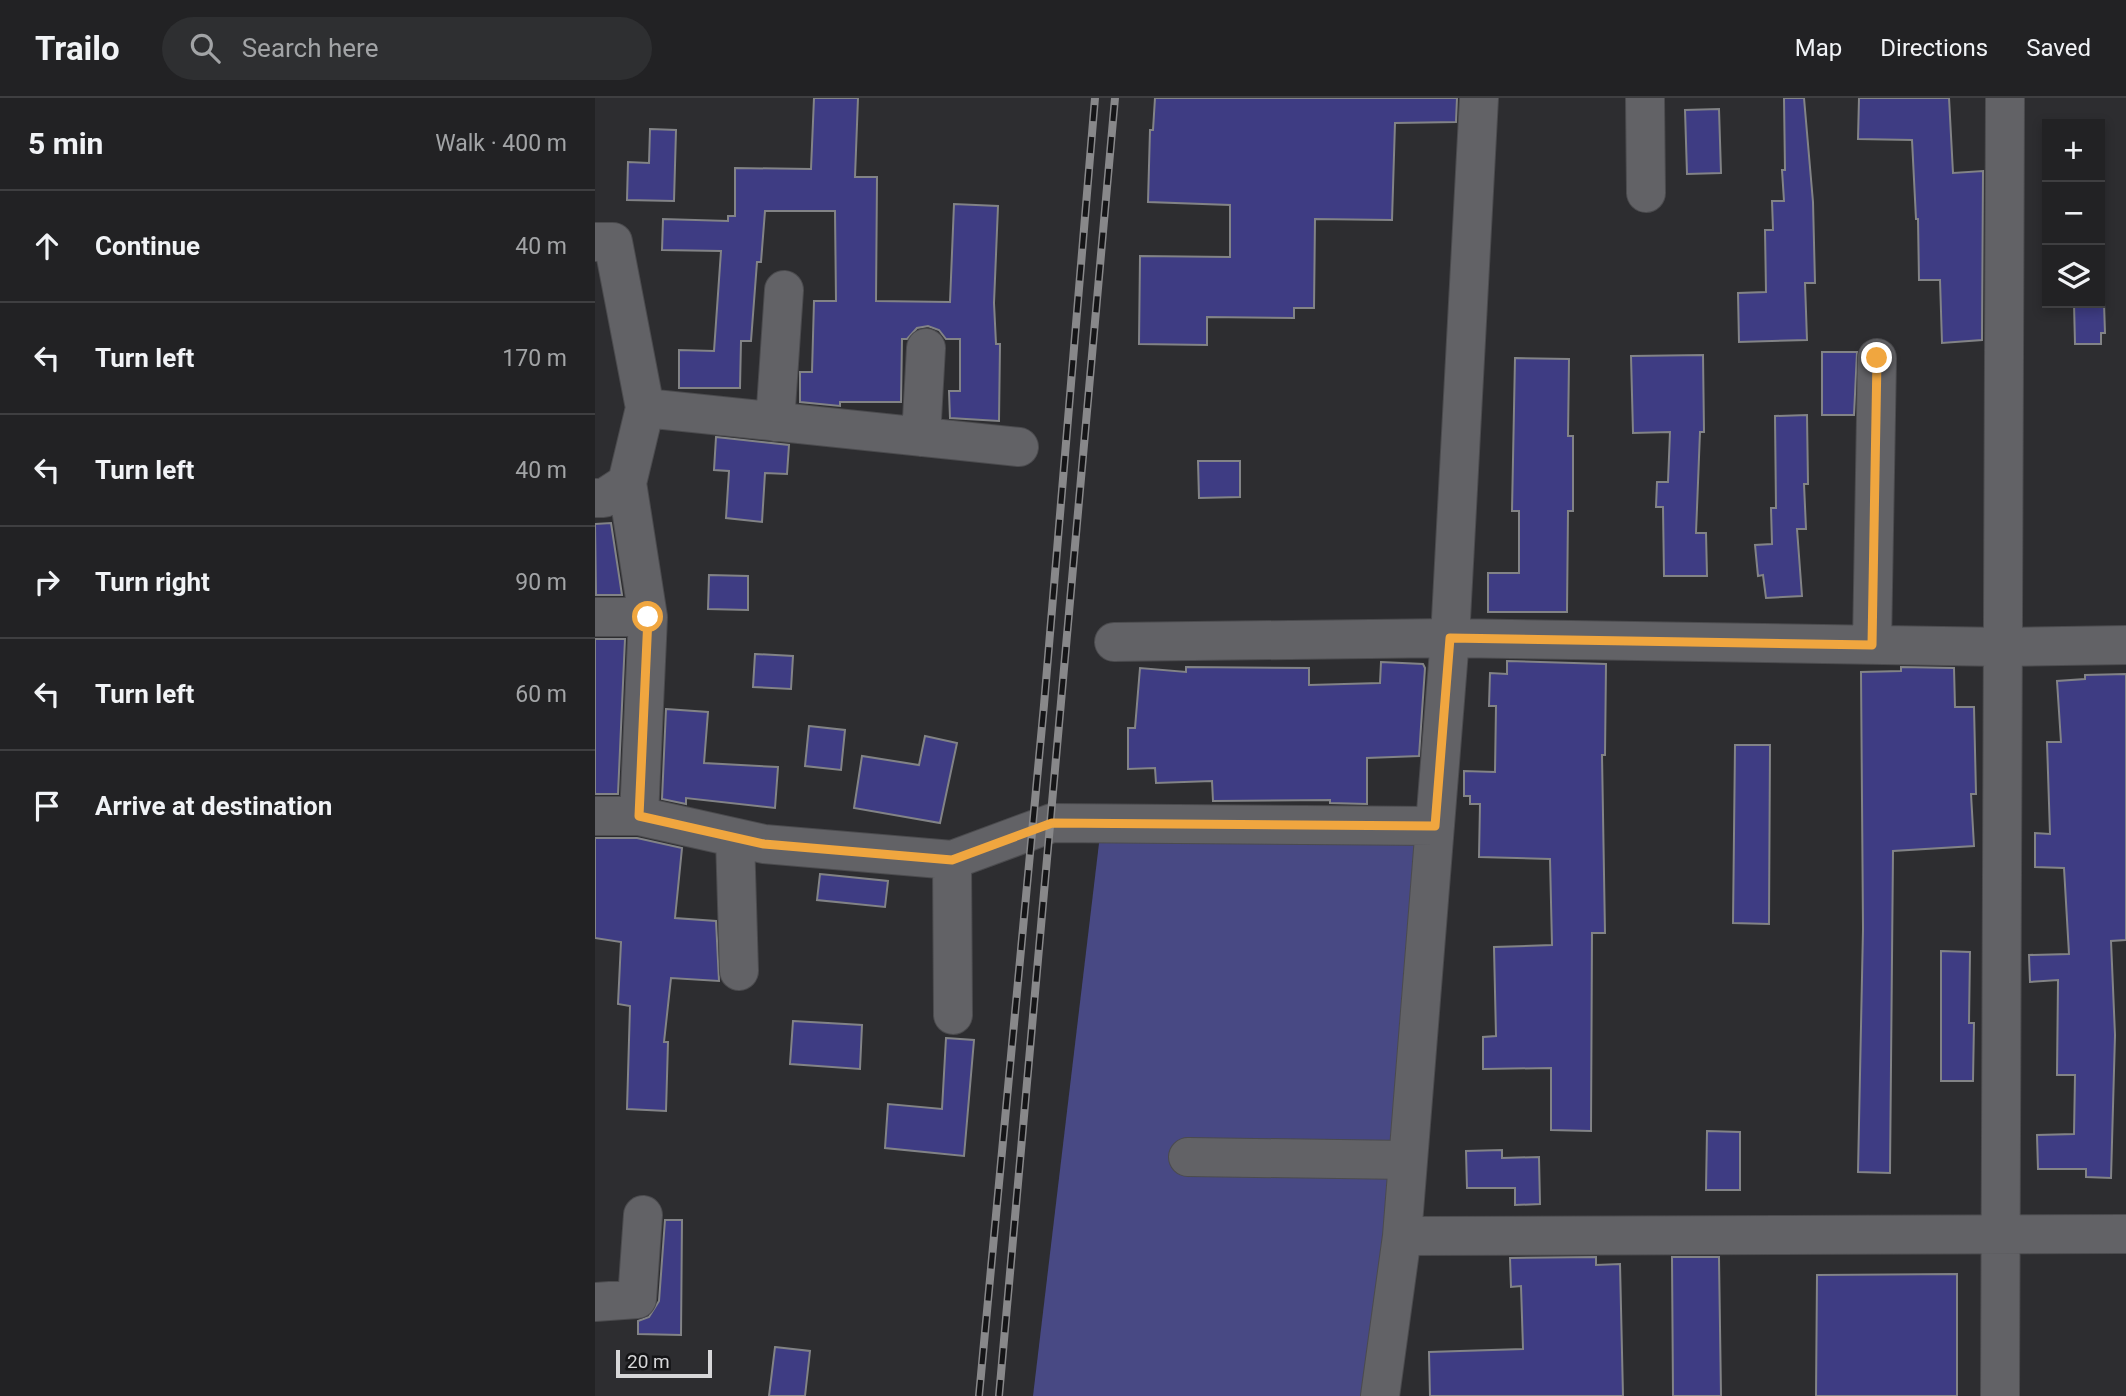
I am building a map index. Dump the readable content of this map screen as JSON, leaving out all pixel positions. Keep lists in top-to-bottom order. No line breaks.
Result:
{"scale_bar":"20 m","page":{"header":"Trailo","search":"Search here","nav":["Map","Directions","Saved"],"heading":["5 min","Walk · 400 m"],"map_buttons":["+","−"],"list":[["Continue","40 m"],["Turn left","170 m"],["Turn left","40 m"],["Turn right","90 m"],["Turn left","60 m"],"Arrive at destination"],"scale":"20 m"}}
